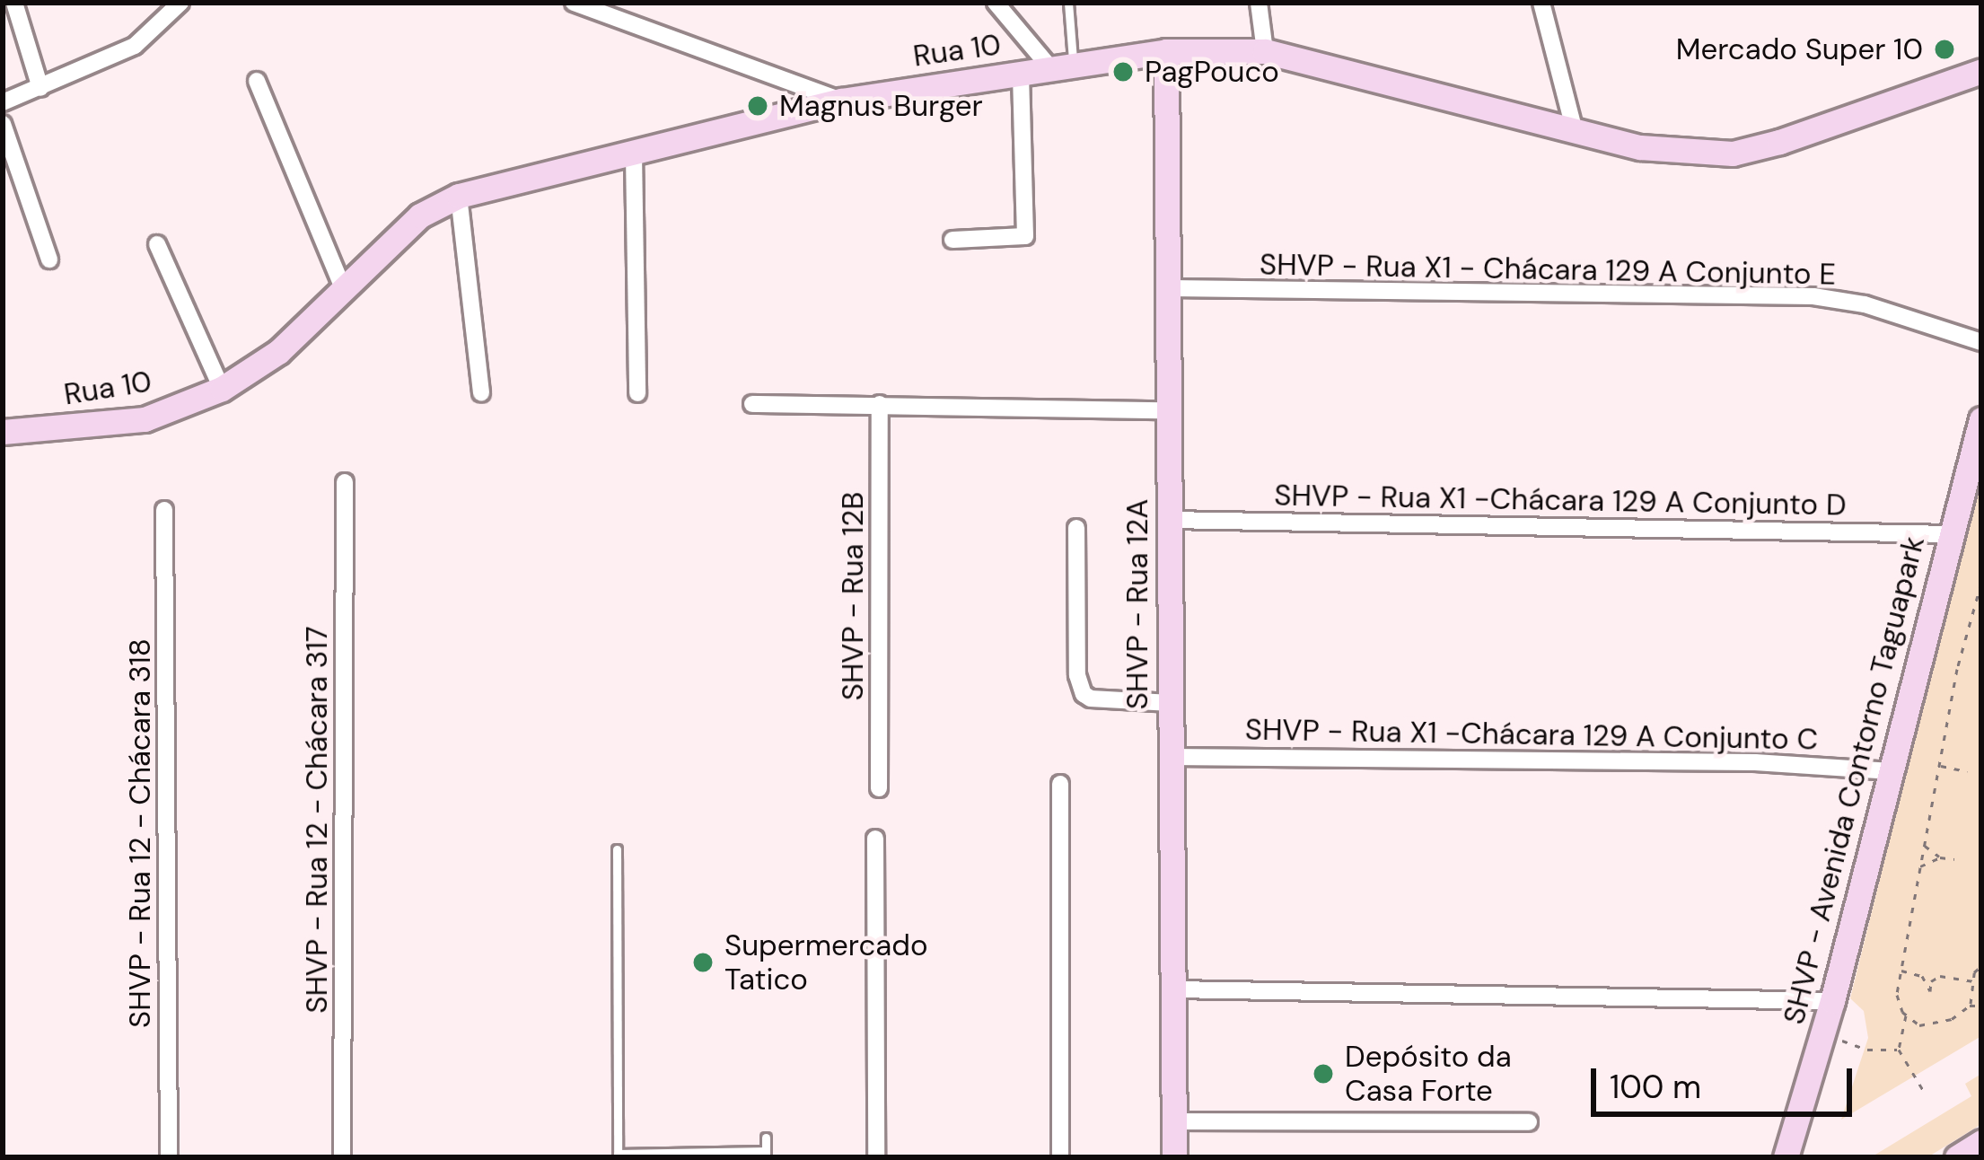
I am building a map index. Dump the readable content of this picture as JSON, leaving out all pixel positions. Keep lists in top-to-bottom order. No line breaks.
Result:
{"streets":{"street":["Rua 10","SHVP - Rua X1 - Chácara 129 A Conjunto E","SHVP - Rua X1 -Chácara 129 A Conjunto D","SHVP - Rua 12B","SHVP - Rua 12A","SHVP - Rua X1 -Chácara 129 A Conjunto C","SHVP - Avenida Contorno Taguapark","SHVP - Rua 12 - Chácara 317","SHVP - Rua 12 - Chácara 318"]},"crossings":[["Rua 10","SHVP - Rua 12A"],["SHVP - Rua X1 - Chácara 129 A Conjunto E","SHVP - Rua 12A"],["SHVP - Rua X1 -Chácara 129 A Conjunto D","SHVP - Rua 12A"],["SHVP - Rua X1 -Chácara 129 A Conjunto D","SHVP - Avenida Contorno Taguapark"],["SHVP - Rua 12A","SHVP - Rua X1 -Chácara 129 A Conjunto C"],["SHVP - Rua X1 -Chácara 129 A Conjunto C","SHVP - Avenida Contorno Taguapark"]],"places":["Mercado Super 10","PagPouco","Magnus Burger","Supermercado Tatico","Depósito da Casa Forte"],"scale_bar":"100 m"}
